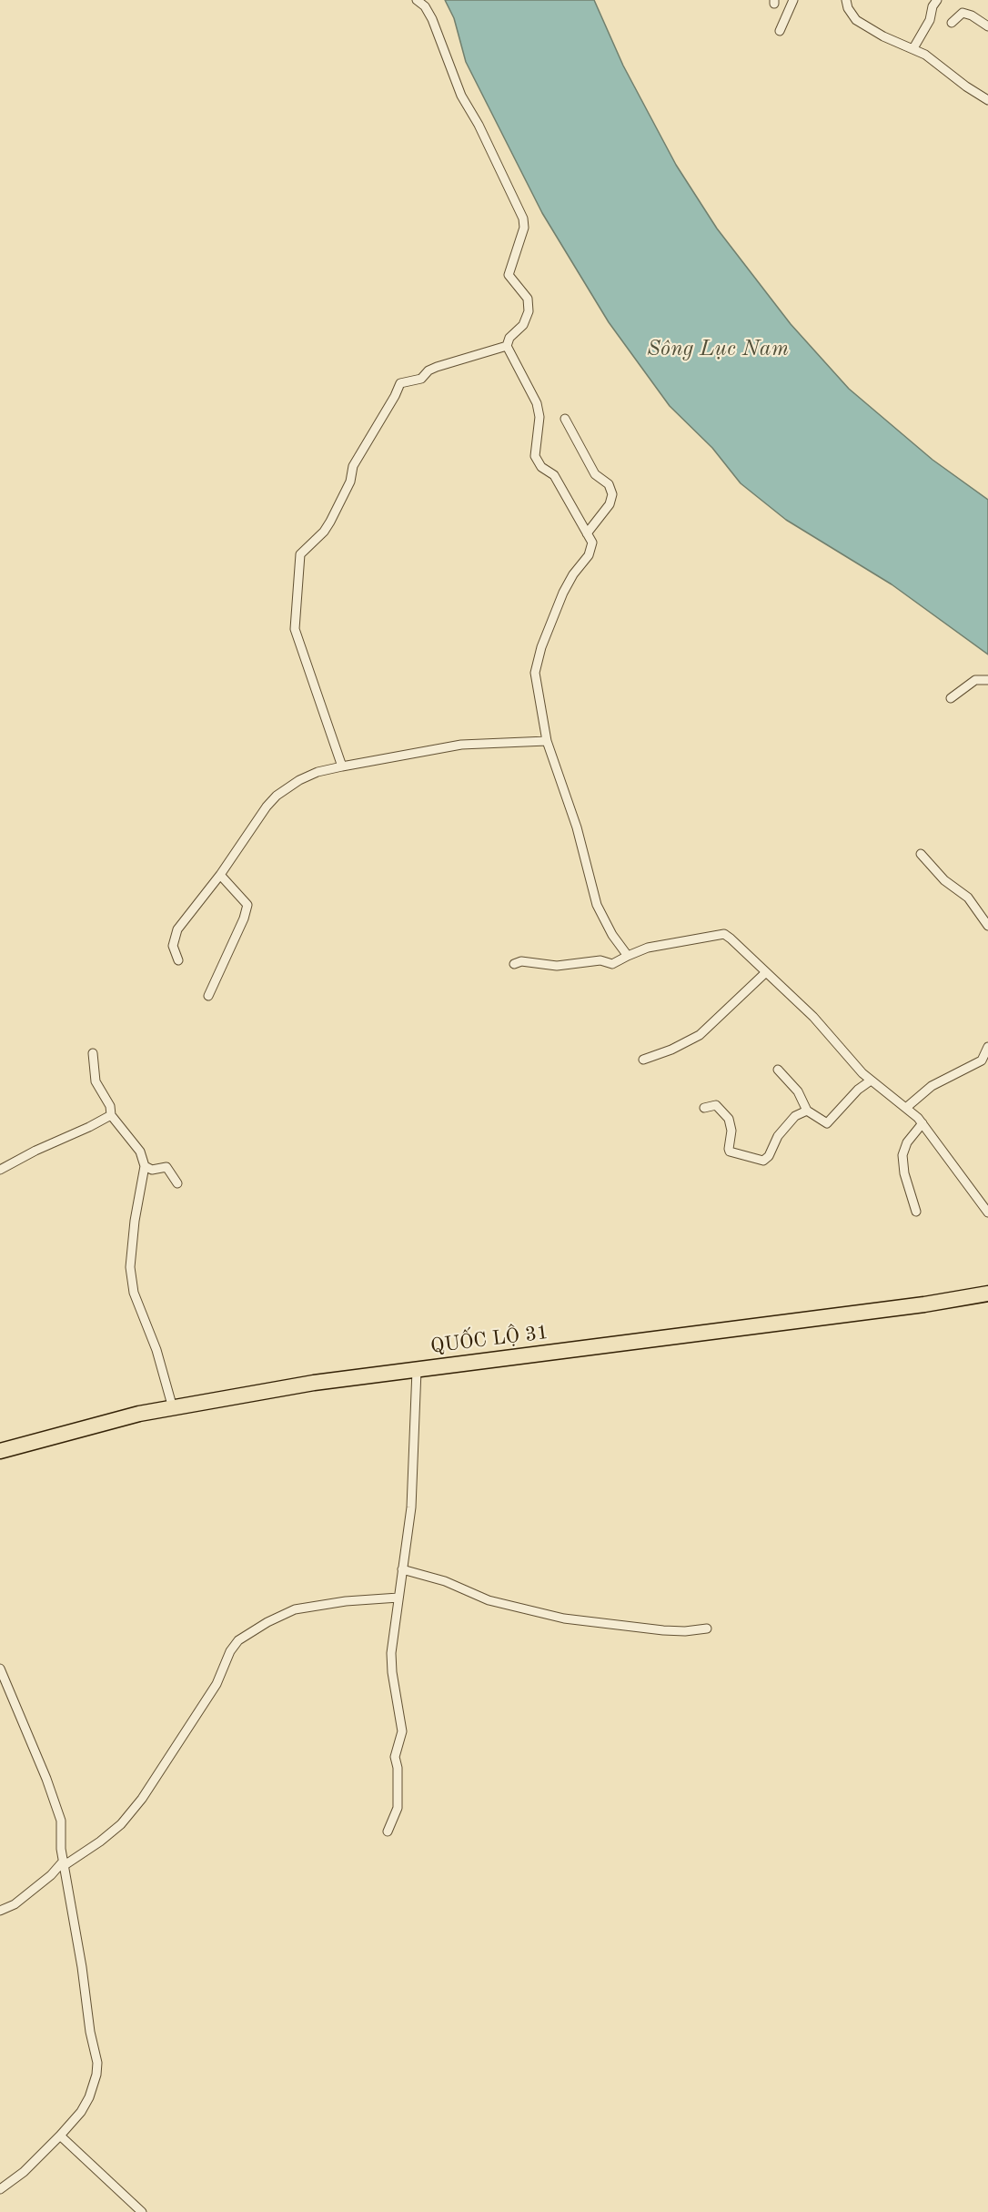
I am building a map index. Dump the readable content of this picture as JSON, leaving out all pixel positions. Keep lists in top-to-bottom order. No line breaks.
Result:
{"streets":{"highway":["QUỐC LỘ 31"]},"water":["Sông Lục Nam"]}
